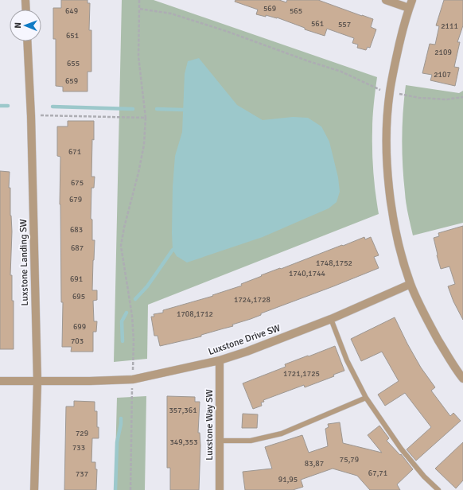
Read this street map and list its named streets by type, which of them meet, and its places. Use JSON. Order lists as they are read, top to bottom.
{
  "streets": {
    "street": ["Luxstone Landing SW", "Luxstone Drive SW", "Luxstone Way SW"]
  },
  "crossings": [
    ["Luxstone Landing SW", "Luxstone Drive SW"],
    ["Luxstone Drive SW", "Luxstone Way SW"]
  ],
  "house_numbers": [
    "569",
    "649",
    "565",
    "561",
    "557",
    "2111",
    "651",
    "2109",
    "655",
    "2107",
    "659",
    "671",
    "675",
    "679",
    "683",
    "687",
    "1748,1752",
    "1740,1744",
    "691",
    "695",
    "1724,1728",
    "1708,1712",
    "699",
    "703",
    "1721,1725",
    "357,361",
    "729",
    "349,353",
    "733",
    "75,79",
    "83,87",
    "67,71",
    "737",
    "91,95"
  ],
  "north": "left"
}
